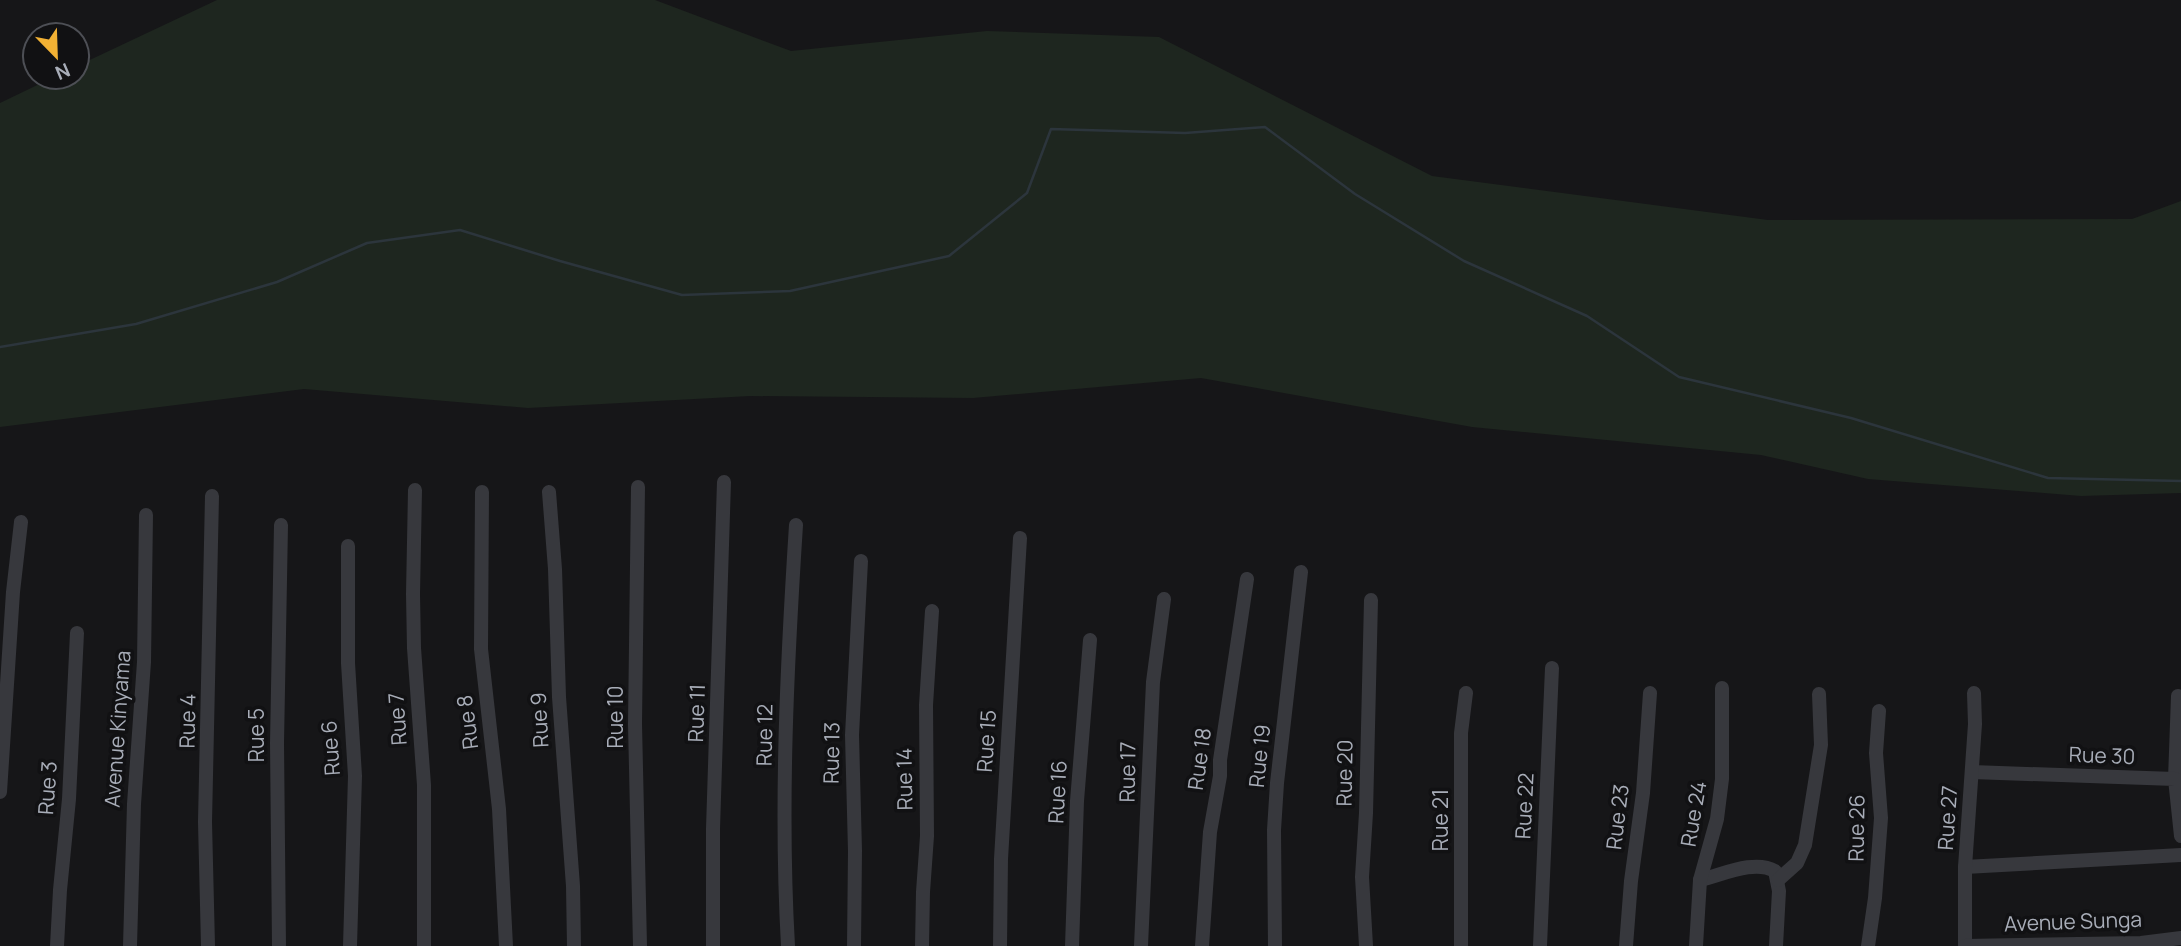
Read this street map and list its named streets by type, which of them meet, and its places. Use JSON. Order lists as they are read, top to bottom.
{
  "streets": {
    "street": [
      "Rue 11",
      "Rue 10",
      "Rue 7",
      "Rue 9",
      "Rue 4",
      "Rue 8",
      "Avenue Kinyama",
      "Rue 5",
      "Rue 12",
      "Rue 15",
      "Rue 6",
      "Rue 13",
      "Rue 19",
      "Rue 30",
      "Rue 18",
      "Rue 17",
      "Rue 20",
      "Rue 14",
      "Rue 3",
      "Rue 16",
      "Rue 22",
      "Rue 24",
      "Rue 23",
      "Rue 27",
      "Rue 21",
      "Rue 26",
      "Avenue Sunga"
    ]
  },
  "crossings": [
    ["Rue 30", "Rue 27"],
    ["Rue 27", "Avenue Sunga"]
  ],
  "north": "bottom right"
}
